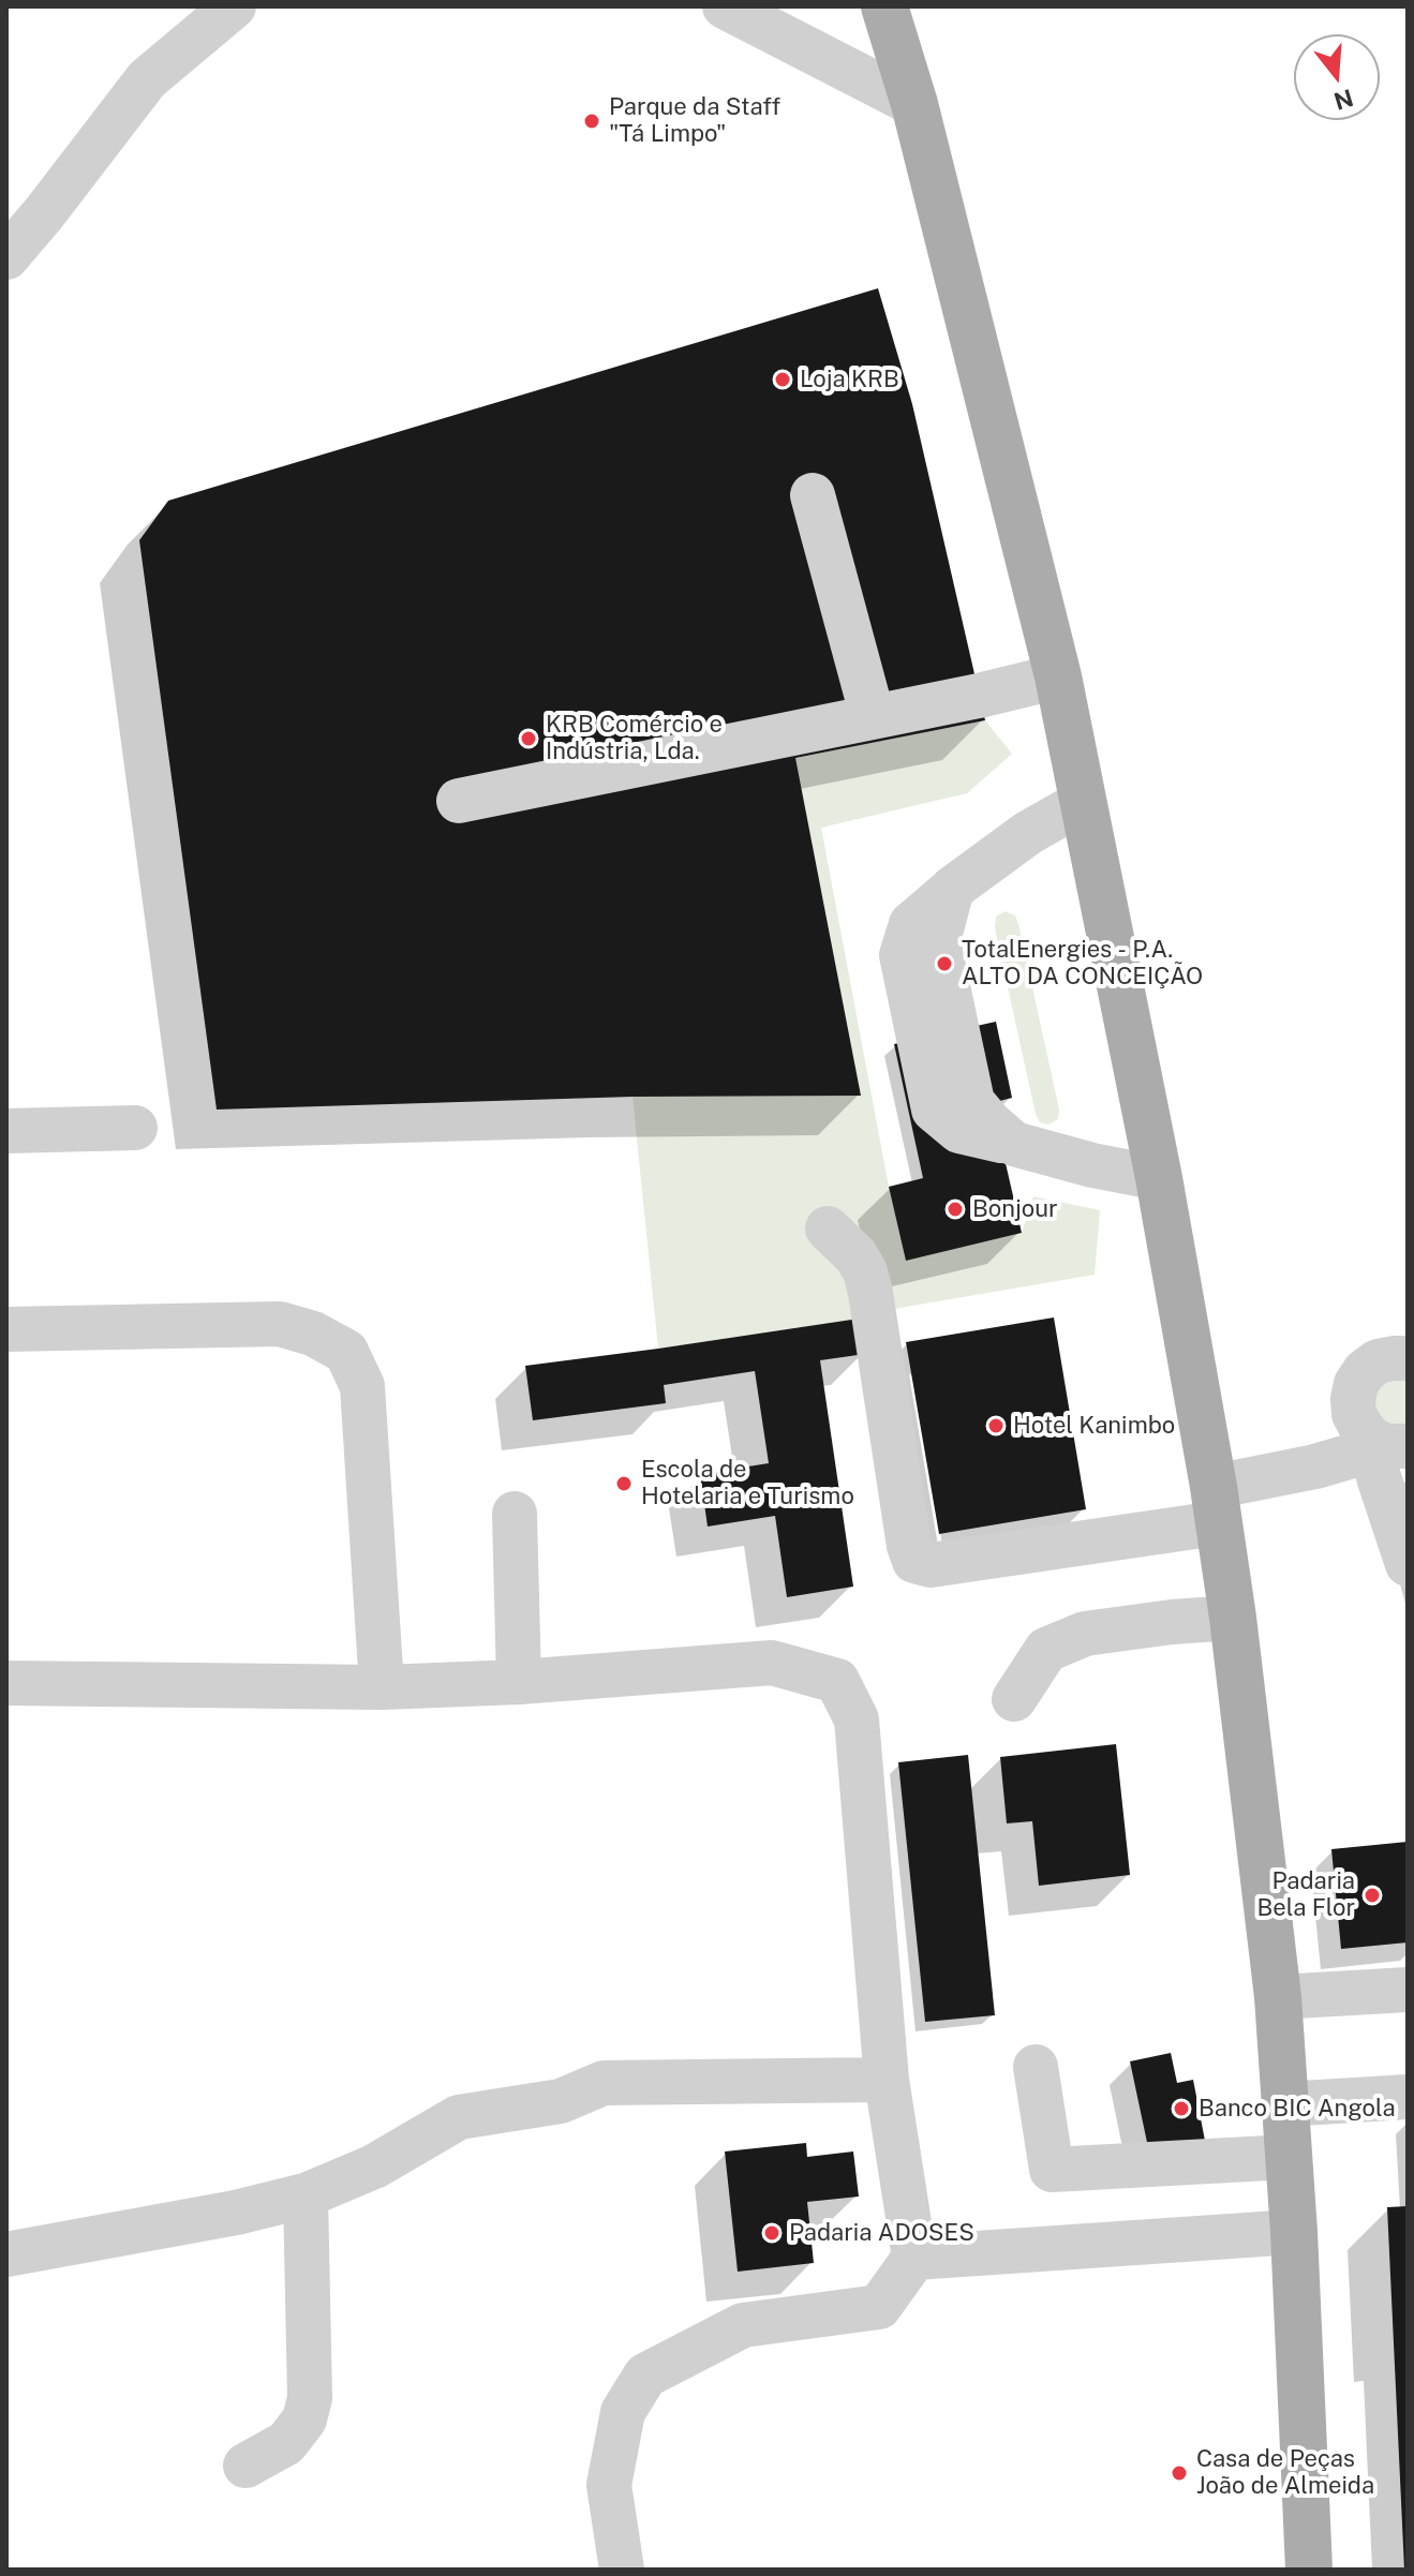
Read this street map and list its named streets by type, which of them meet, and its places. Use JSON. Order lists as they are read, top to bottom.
{
  "places": [
    "Parque da Staff \"Tá Limpo\"",
    "Loja KRB",
    "KRB Comércio e Indústria, Lda.",
    "TotalEnergies - P.A. ALTO DA CONCEIÇÃO",
    "Bonjour",
    "Hotel Kanimbo",
    "Escola de Hotelaria e Turismo",
    "Padaria Bela Flor",
    "Banco BIC Angola",
    "Padaria ADOSES",
    "Casa de Peças João de Almeida"
  ],
  "north": "bottom"
}
